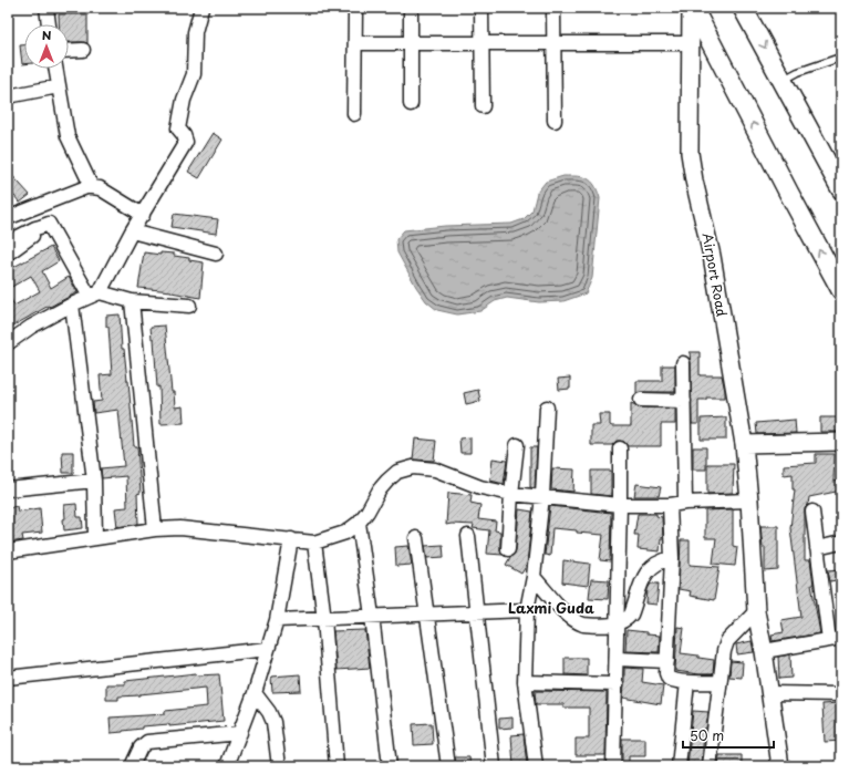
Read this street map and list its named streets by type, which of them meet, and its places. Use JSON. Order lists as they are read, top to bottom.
{
  "streets": {
    "main road": ["Airport Road"]
  },
  "districts": ["Laxmi Guda"],
  "scale_bar": "50 m",
  "north": "top"
}
